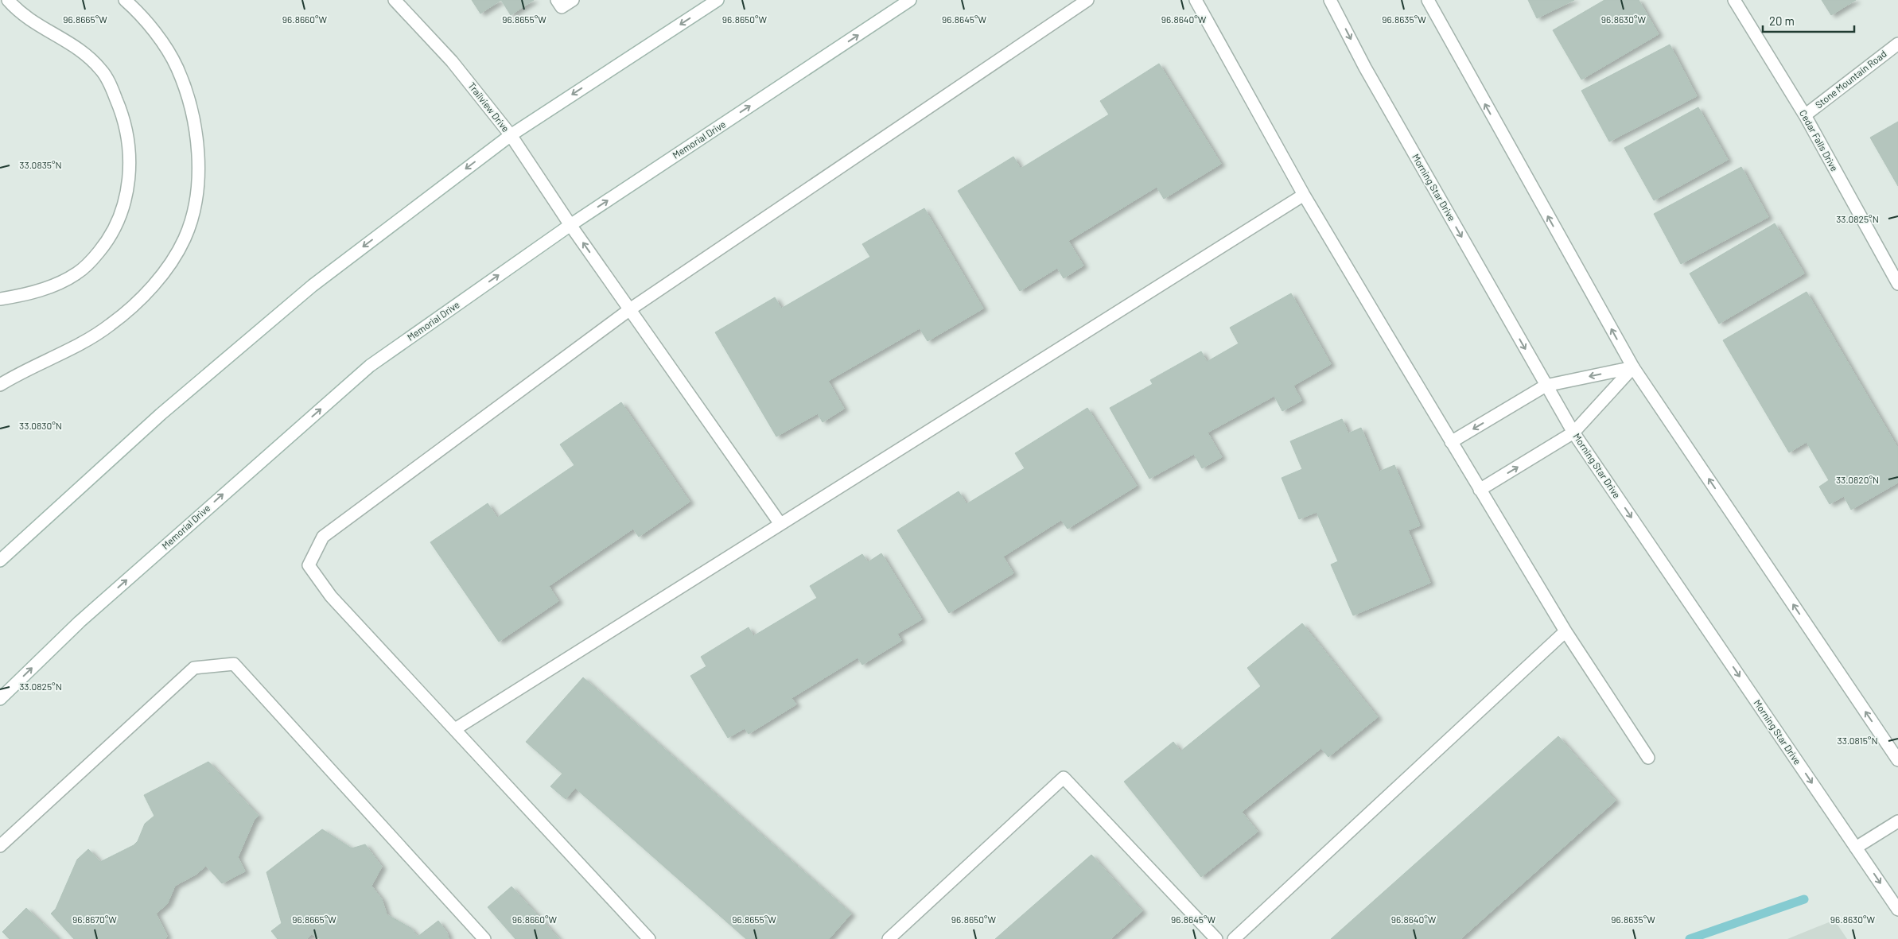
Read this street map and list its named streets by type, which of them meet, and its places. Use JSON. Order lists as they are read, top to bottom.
{
  "streets": {
    "street": [
      "Stone Mountain Road",
      "Trailview Drive",
      "Memorial Drive",
      "Cedar Falls Drive",
      "Morning Star Drive"
    ]
  },
  "crossings": [
    ["Stone Mountain Road", "Cedar Falls Drive"],
    ["Trailview Drive", "Memorial Drive"]
  ],
  "scale_bar": "20 m",
  "coordinates": [
    "96.8660°W",
    "96.8655°W",
    "96.8640°W",
    "96.8635°W",
    "96.8630°W",
    "96.8665°W",
    "96.8650°W",
    "96.8645°W",
    "33.0835°N",
    "33.0825°N",
    "33.0830°N",
    "33.0820°N",
    "33.0815°N",
    "96.8670°W"
  ]
}
